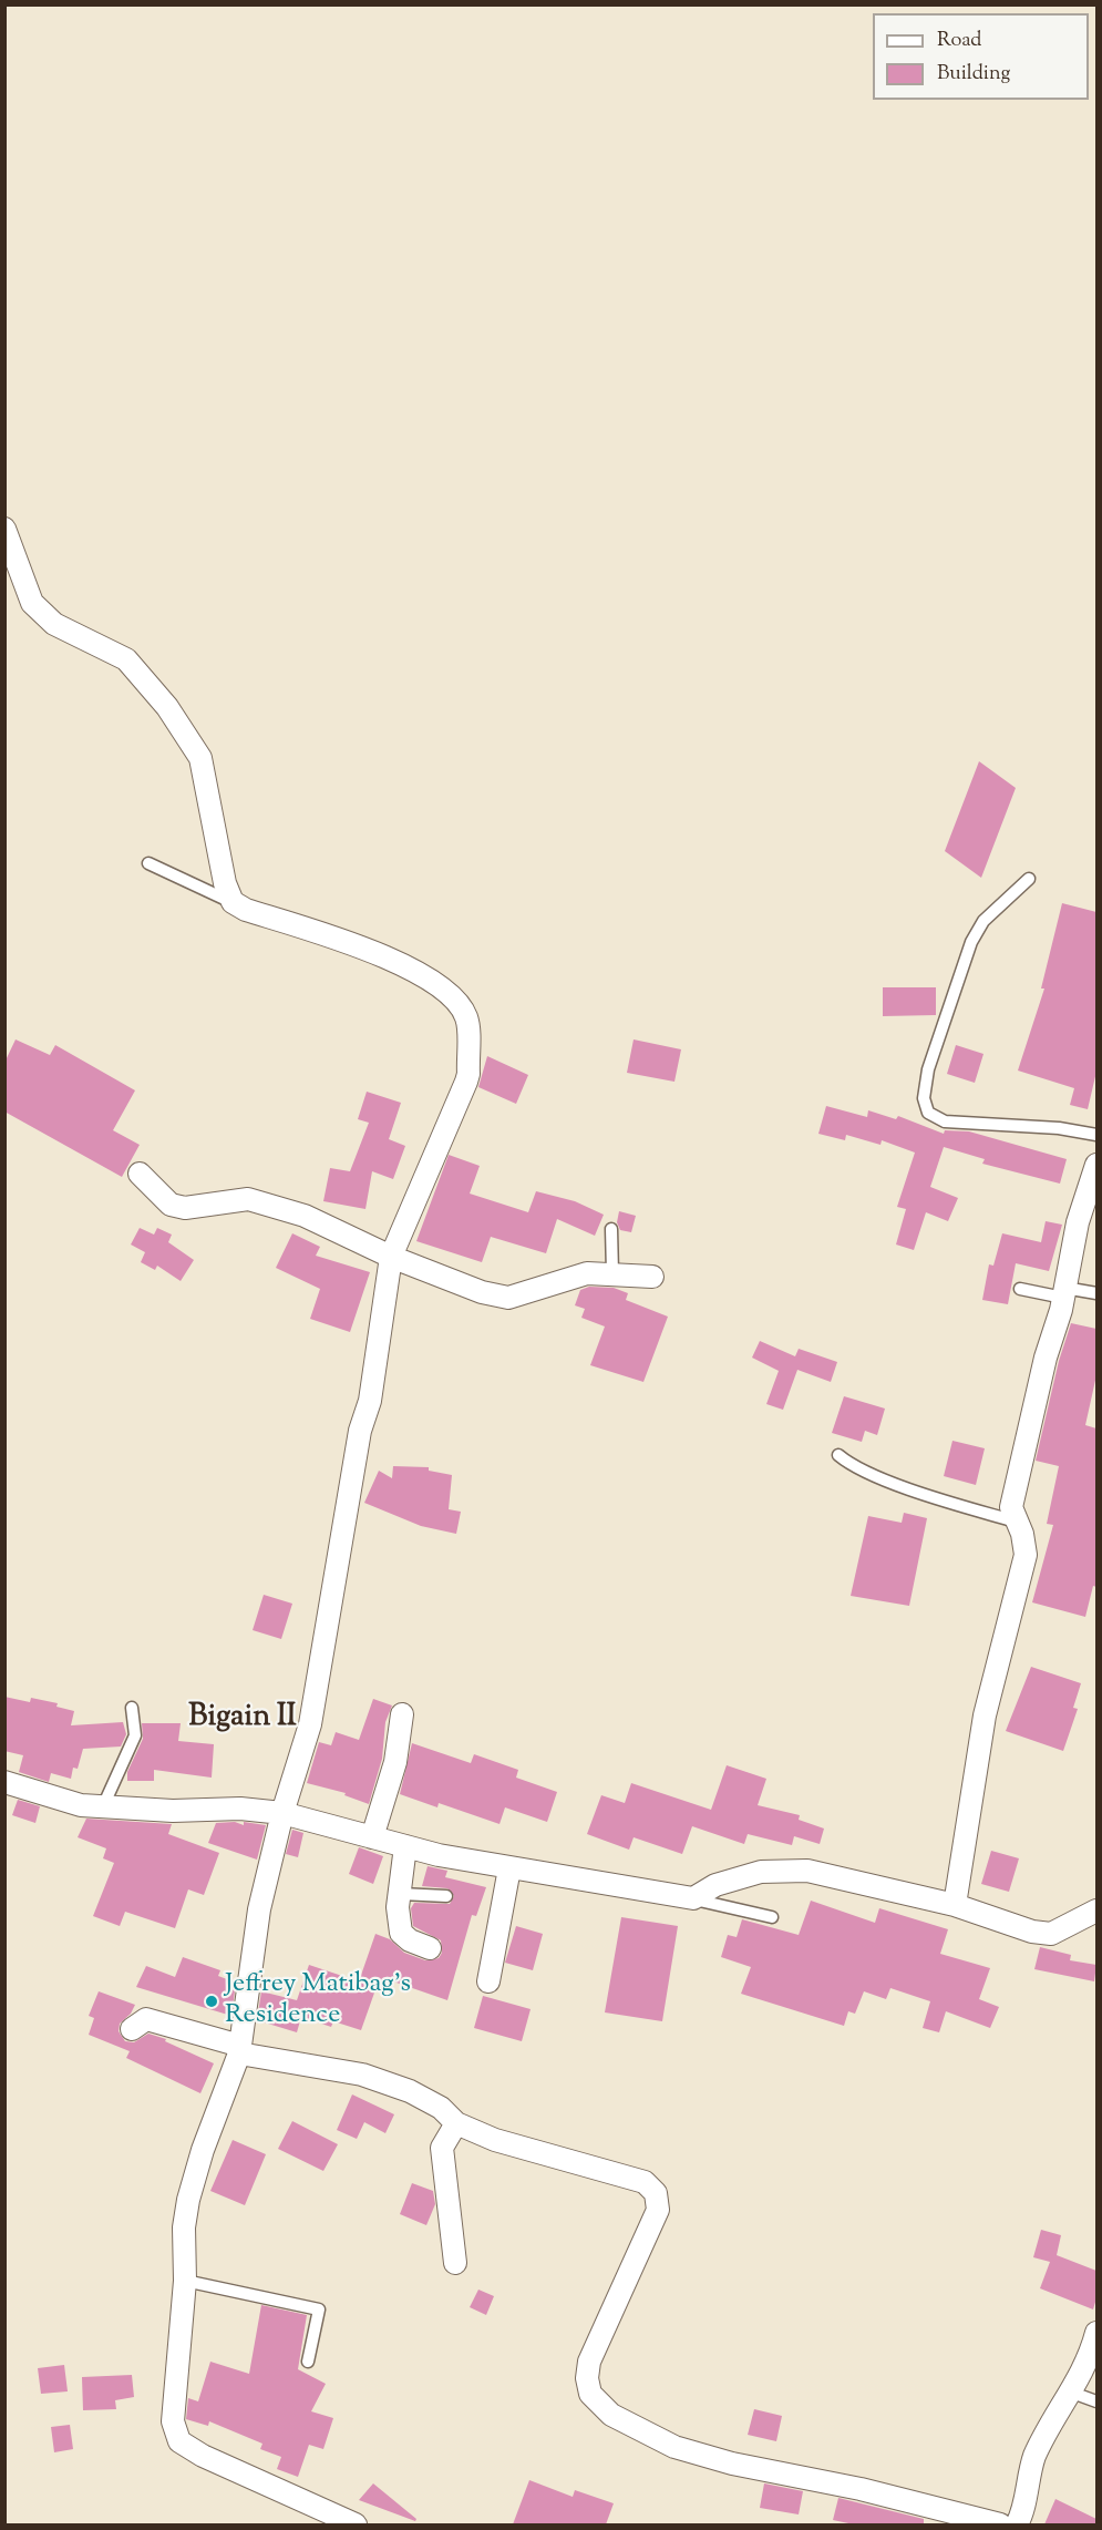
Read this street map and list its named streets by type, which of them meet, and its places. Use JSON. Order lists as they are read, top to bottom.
{
  "districts": ["Bigain II"],
  "places": ["Jeffrey Matibag's Residence"],
  "legend": ["Road", "Building"]
}
